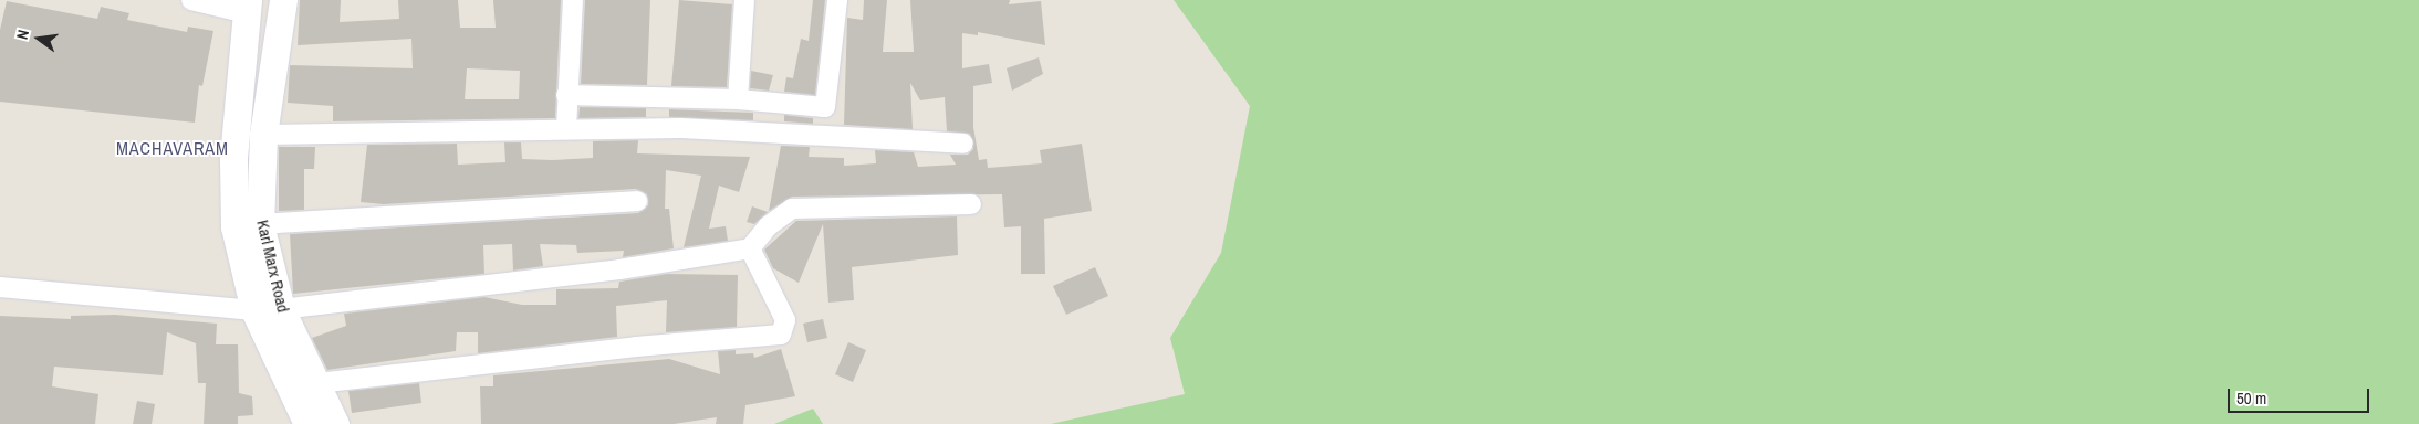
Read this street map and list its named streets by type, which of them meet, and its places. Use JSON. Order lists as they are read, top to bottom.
{
  "streets": {
    "main road": ["Karl Marx Road"]
  },
  "districts": ["MACHAVARAM"],
  "scale_bar": "50 m",
  "north": "left"
}
